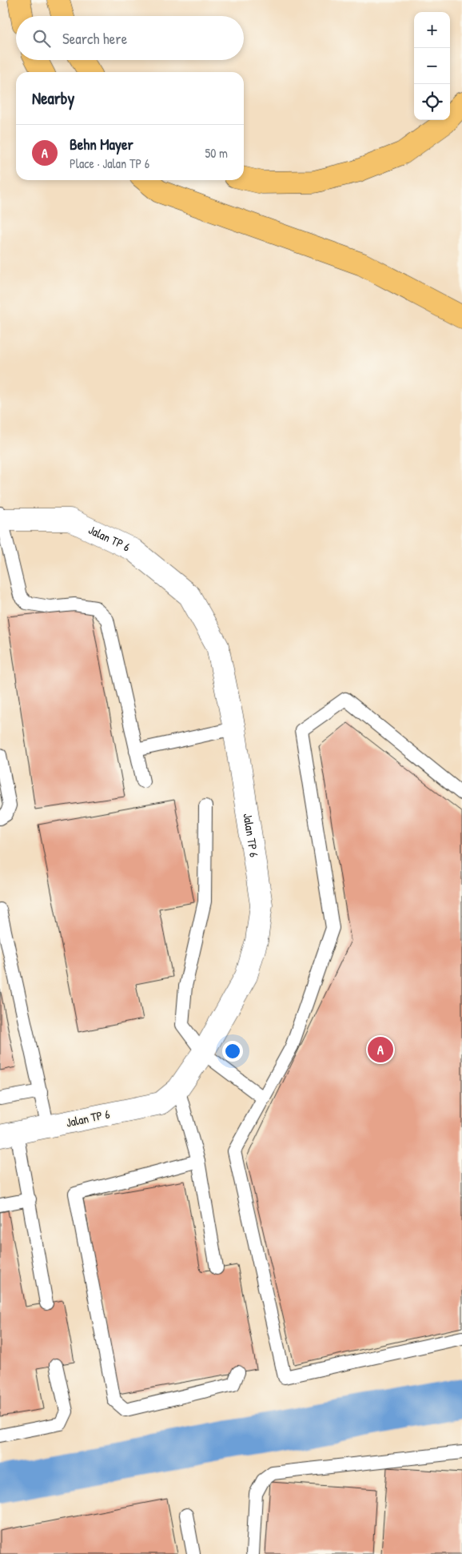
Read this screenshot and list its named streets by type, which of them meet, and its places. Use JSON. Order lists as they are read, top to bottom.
{
  "streets": {
    "street": ["Jalan TP 6"]
  },
  "page": {
    "map_buttons": ["+", "−"],
    "search": "Search here",
    "heading": "Nearby",
    "list": [
      {
        "mark": "A",
        "name": "Behn Mayer",
        "note": "Place · Jalan TP 6",
        "value": "50 m"
      }
    ],
    "pins": "A"
  }
}
